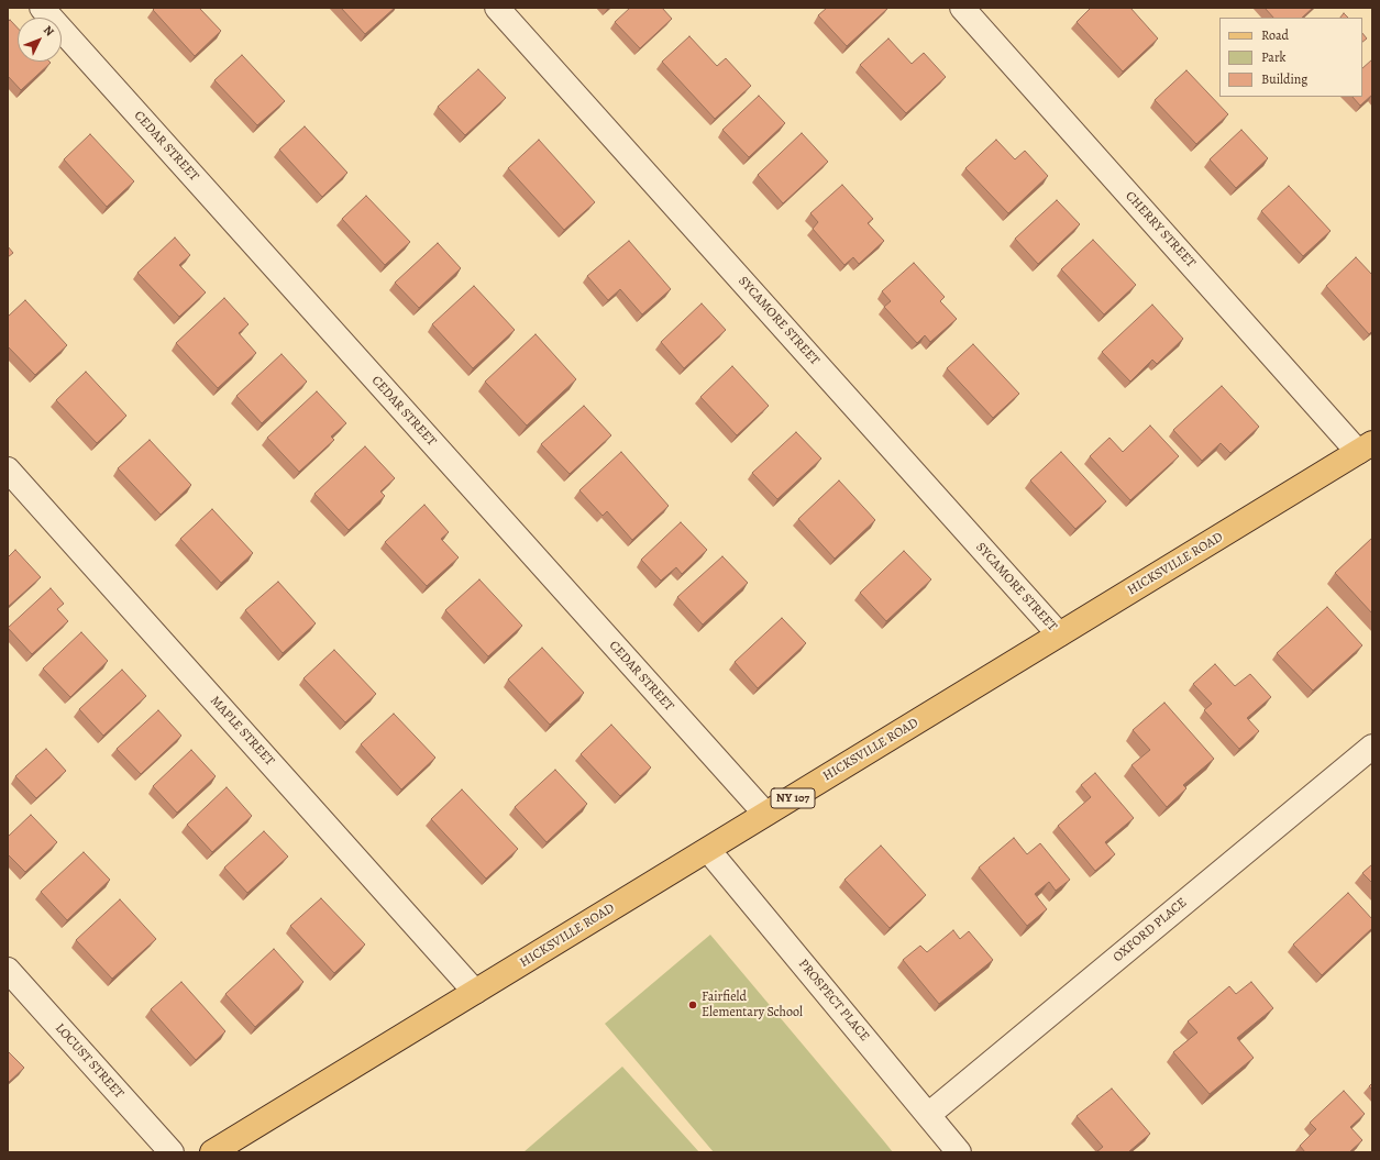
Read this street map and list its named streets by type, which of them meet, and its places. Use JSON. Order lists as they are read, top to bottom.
{
  "streets": {
    "main road": ["HICKSVILLE ROAD", "NY 107"],
    "street": [
      "CEDAR STREET",
      "CHERRY STREET",
      "SYCAMORE STREET",
      "MAPLE STREET",
      "OXFORD PLACE",
      "PROSPECT PLACE",
      "LOCUST STREET"
    ]
  },
  "crossings": [
    ["CEDAR STREET", "HICKSVILLE ROAD"],
    ["CHERRY STREET", "HICKSVILLE ROAD"],
    ["SYCAMORE STREET", "HICKSVILLE ROAD"],
    ["HICKSVILLE ROAD", "MAPLE STREET"],
    ["HICKSVILLE ROAD", "PROSPECT PLACE"],
    ["OXFORD PLACE", "PROSPECT PLACE"]
  ],
  "places": ["Fairfield Elementary School"],
  "legend": ["Road", "Park", "Building"],
  "north": "top right"
}
